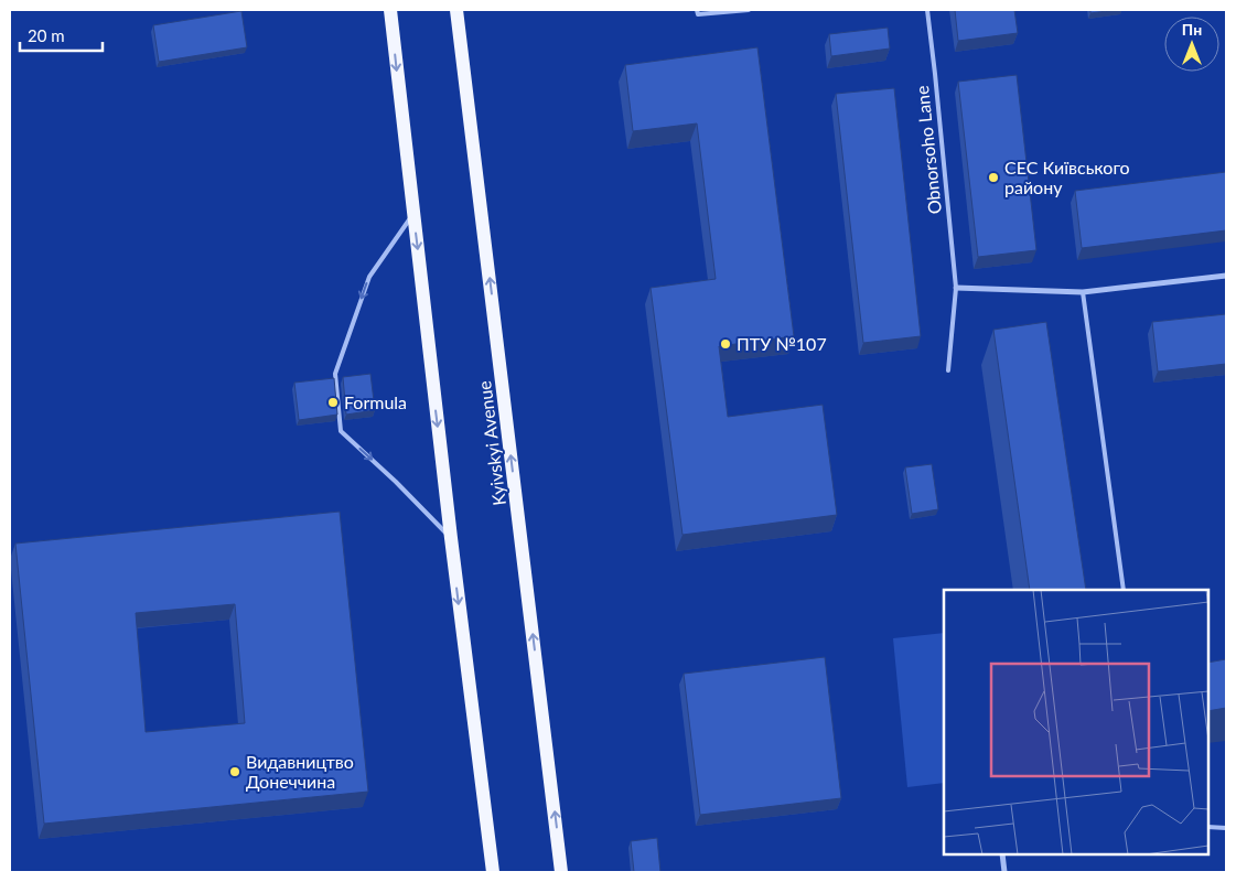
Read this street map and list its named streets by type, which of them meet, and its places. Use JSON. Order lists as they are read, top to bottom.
{
  "streets": {
    "main road": ["Kyivskyi Avenue"],
    "lane": ["Obnorsoho Lane"]
  },
  "places": [
    "СЕС Київського району",
    "ПТУ №107",
    "Formula",
    "Видавництво Донеччина"
  ],
  "scale_bar": "20 m",
  "north": "top"
}
